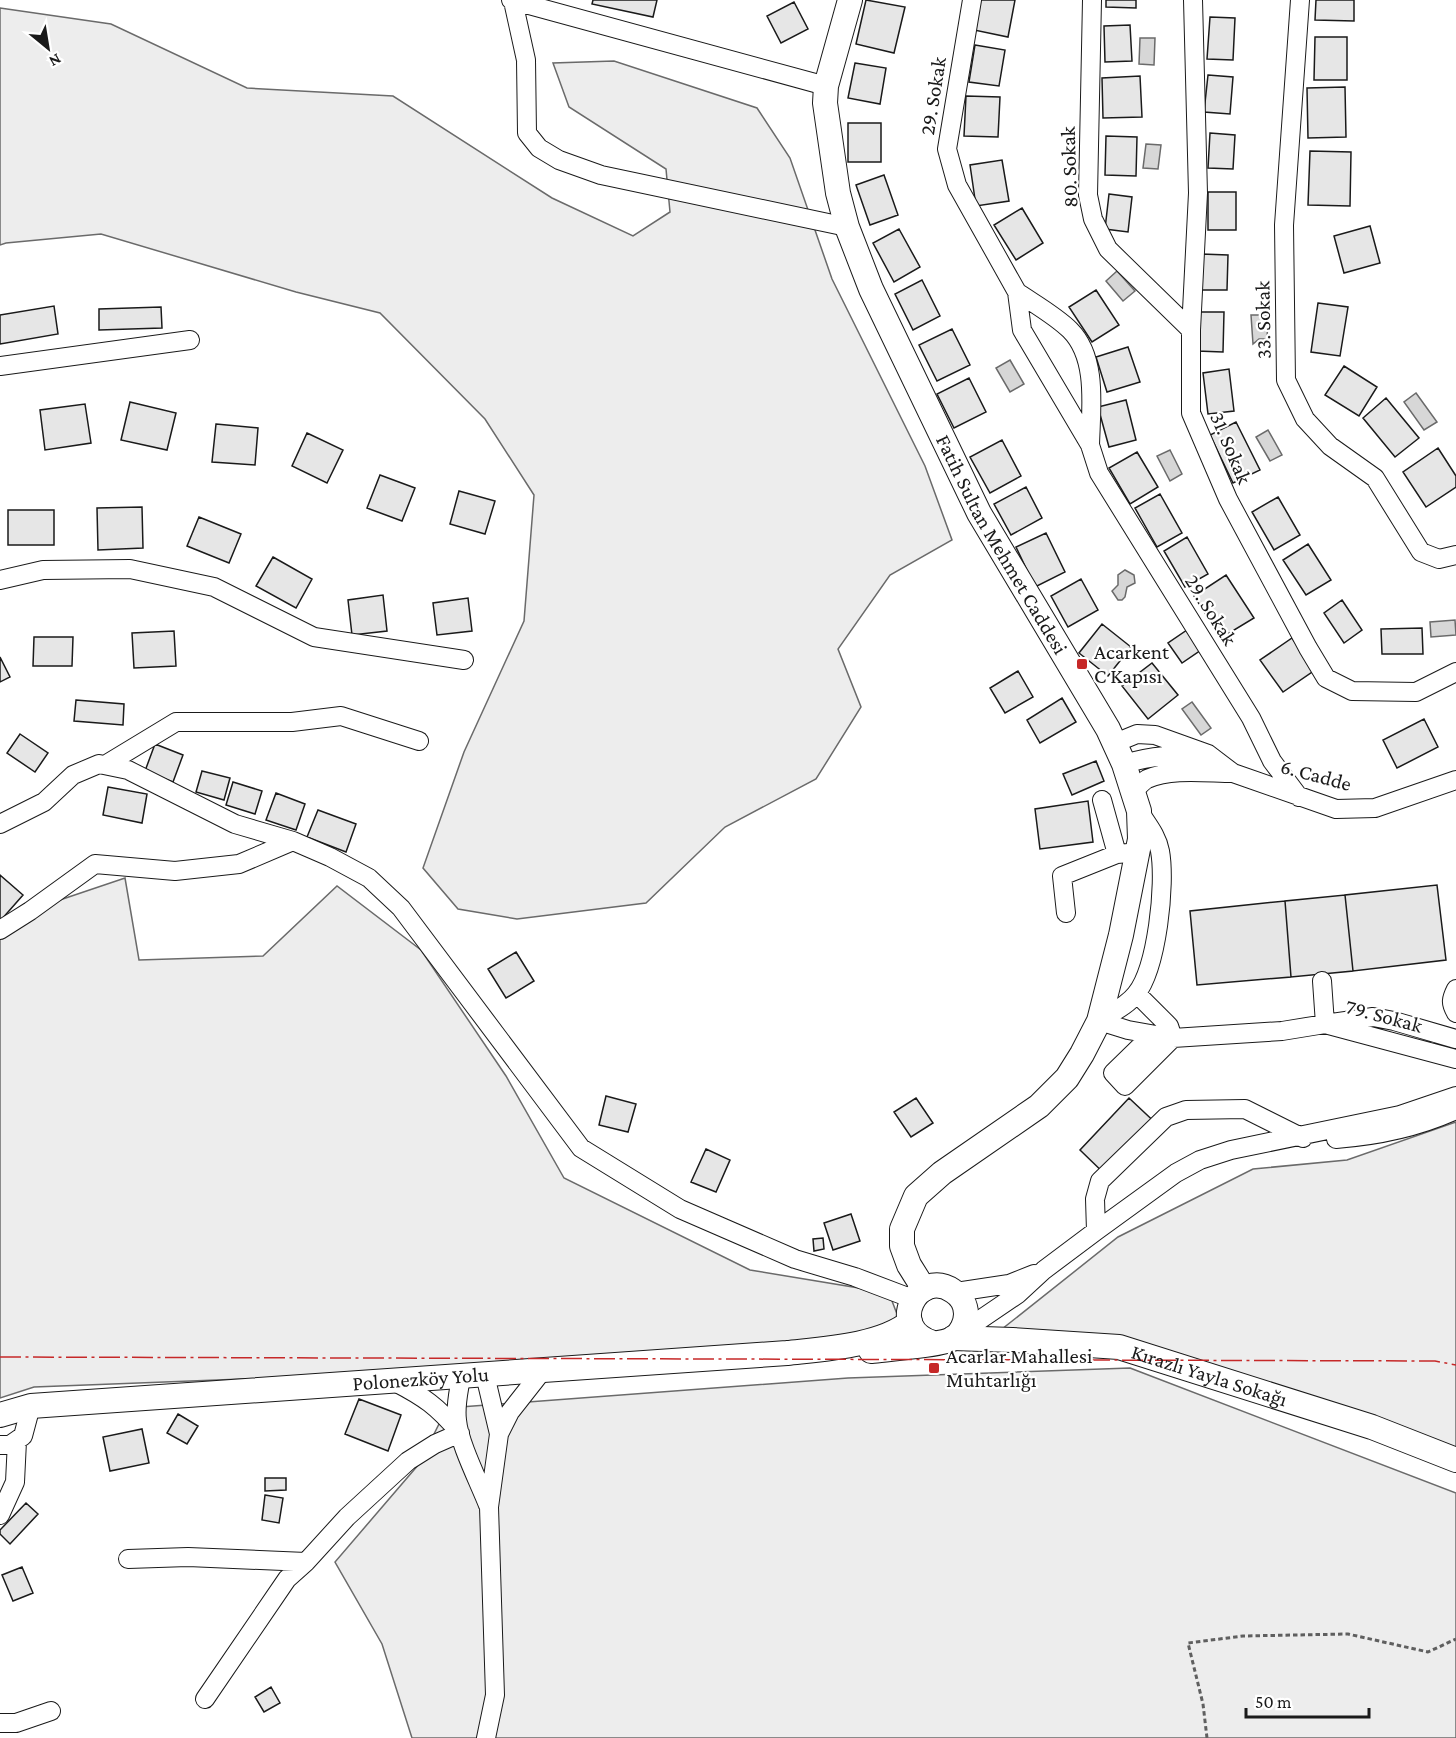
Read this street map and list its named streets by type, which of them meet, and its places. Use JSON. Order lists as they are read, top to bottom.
{
  "streets": {
    "main road": ["Fatih Sultan Mehmet Caddesi", "Kırazlı Yayla Sokağı", "Polonezköy Yolu"],
    "street": [
      "29. Sokak",
      "80. Sokak",
      "33. Sokak",
      "31. Sokak",
      "6. Cadde",
      "79. Sokak"
    ]
  },
  "crossings": [
    ["29. Sokak", "6. Cadde"],
    ["80. Sokak", "31. Sokak"],
    ["Kırazlı Yayla Sokağı", "Polonezköy Yolu"]
  ],
  "places": {
    "transit": ["Acarkent C Kapısı", "Acarlar Mahallesi Muhtarlığı"]
  },
  "scale_bar": "50 m",
  "north": "bottom right"
}
